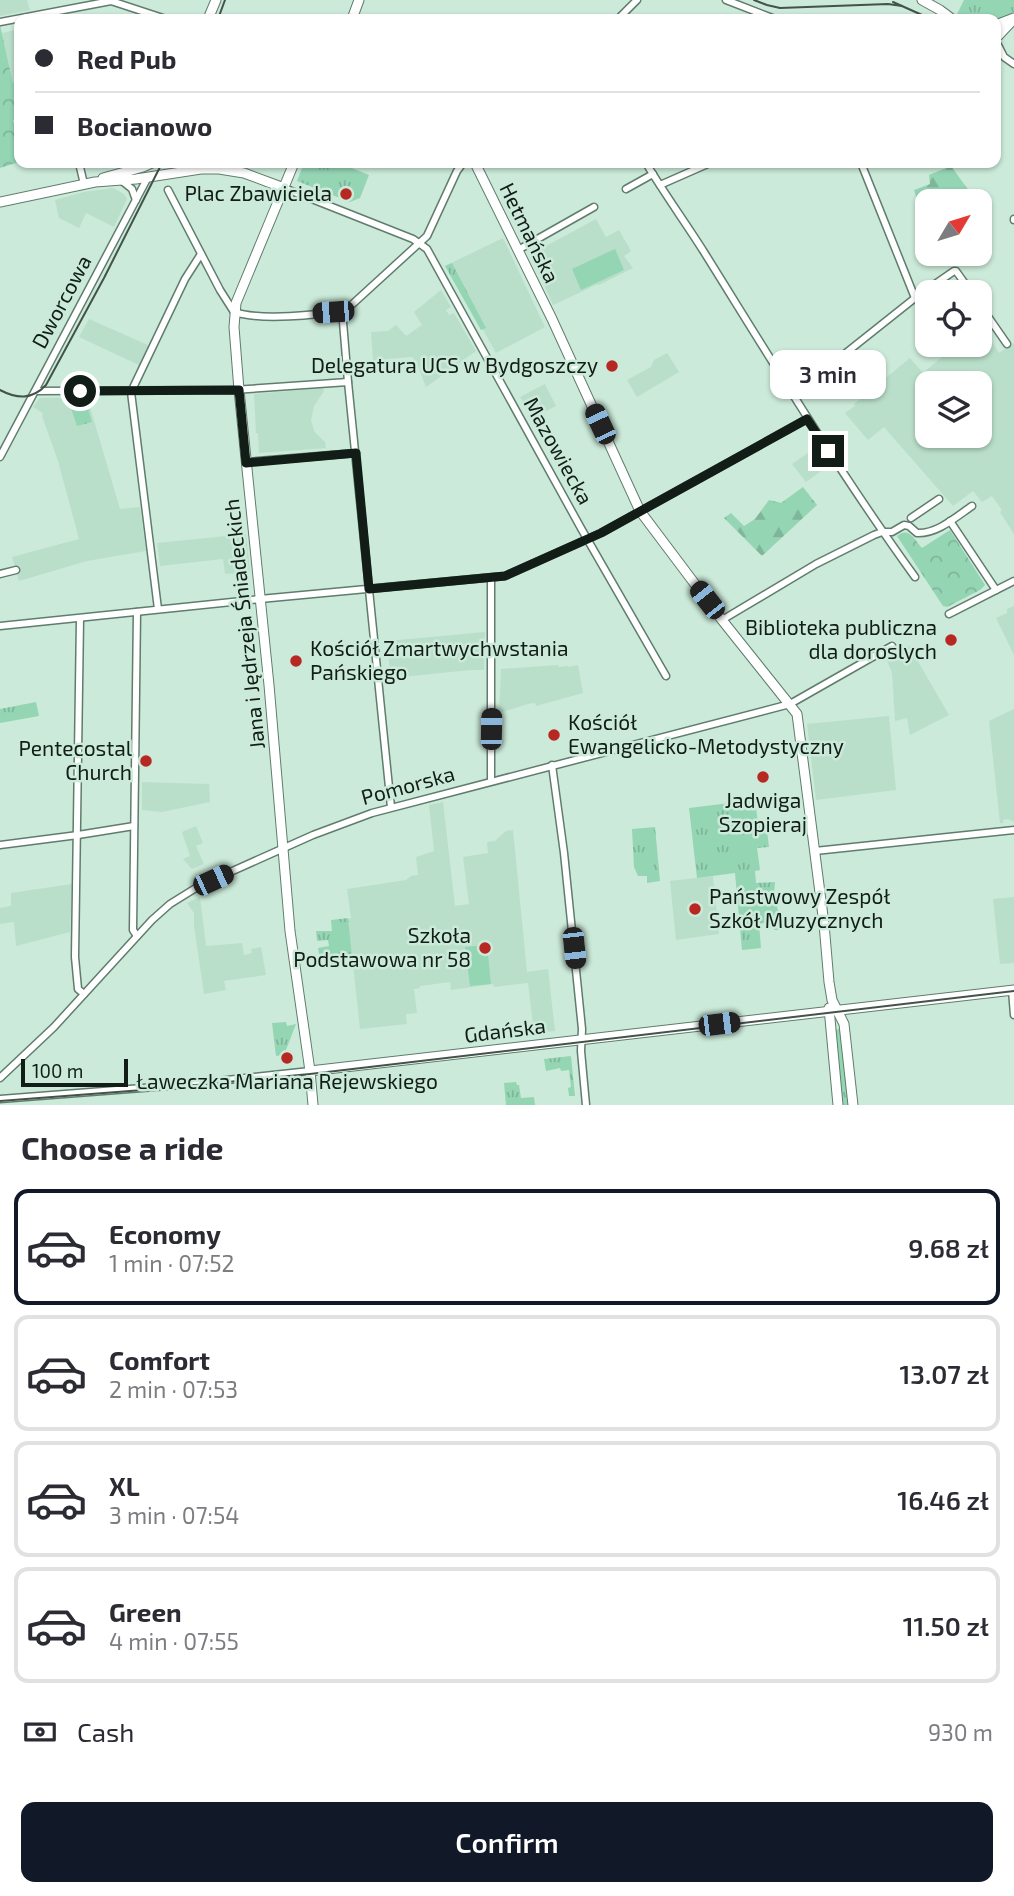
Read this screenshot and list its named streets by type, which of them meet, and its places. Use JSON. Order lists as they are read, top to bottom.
{
  "streets": {
    "street": [
      "Hetmańska",
      "Dworcowa",
      "Mazowiecka",
      "Jana i Jędrzeja Śniadeckich",
      "Pomorska",
      "Gdańska"
    ]
  },
  "crossings": [
    ["Hetmańska", "Pomorska"],
    ["Hetmańska", "Gdańska"],
    ["Jana i Jędrzeja Śniadeckich", "Pomorska"],
    ["Jana i Jędrzeja Śniadeckich", "Gdańska"]
  ],
  "places": [
    "Plac Zbawiciela",
    "Delegatura UCS w Bydgoszczy",
    "Biblioteka publiczna dla doroslych",
    "Kościół Zmartwychwstania Pańskiego",
    "Kościół Ewangelicko-Metodystyczny",
    "Pentecostal Church",
    "Jadwiga Szopieraj",
    "Państwowy Zespół Szkół Muzycznych",
    "Szkoła Podstawowa nr 58",
    "Ławeczka Mariana Rejewskiego"
  ],
  "scale_bar": "100 m",
  "north": "top right",
  "page": {
    "banner": ["Red Pub", "Bocianowo"],
    "bubble": "3 min",
    "scale": "100 m",
    "heading": "Choose a ride",
    "list": [
      {
        "name": "Economy",
        "note": "1 min · 07:52",
        "value": "9.68 zł"
      },
      {
        "name": "Comfort",
        "note": "2 min · 07:53",
        "value": "13.07 zł"
      },
      {
        "name": "XL",
        "note": "3 min · 07:54",
        "value": "16.46 zł"
      },
      {
        "name": "Green",
        "note": "4 min · 07:55",
        "value": "11.50 zł"
      }
    ],
    "pay": ["Cash", "930 m"],
    "buttons": "Confirm"
  }
}
